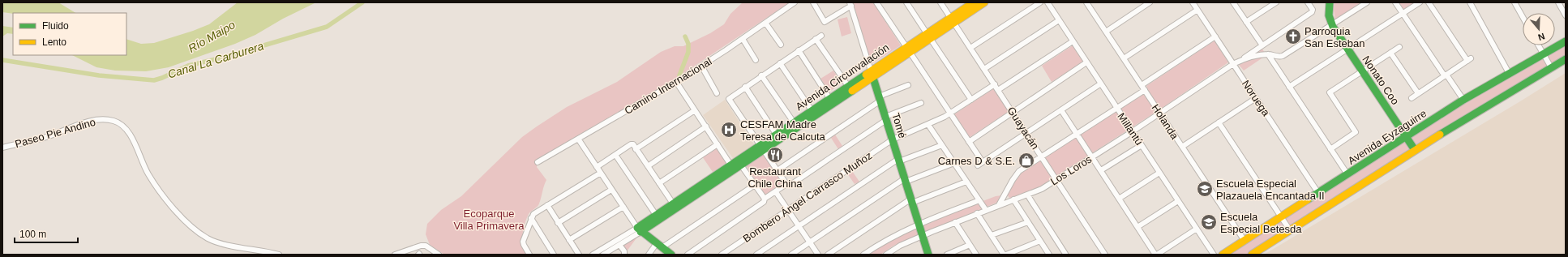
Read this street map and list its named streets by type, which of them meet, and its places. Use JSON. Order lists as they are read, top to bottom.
{
  "streets": {
    "street": [
      "Avenida Circunvalación",
      "Nonato Coo",
      "Camino Internacional",
      "Noruega",
      "Holanda",
      "Tomé",
      "Guayacán",
      "Millantú",
      "Paseo Pie Andino",
      "Avenida Eyzaguirre",
      "Los Loros",
      "Bombero Ángel Carrasco Muñoz"
    ]
  },
  "crossings": [
    ["Avenida Circunvalación", "Tomé"],
    ["Avenida Circunvalación", "Guayacán"],
    ["Nonato Coo", "Avenida Eyzaguirre"],
    ["Nonato Coo", "Los Loros"],
    ["Noruega", "Avenida Eyzaguirre"],
    ["Noruega", "Los Loros"],
    ["Holanda", "Avenida Eyzaguirre"],
    ["Holanda", "Los Loros"],
    ["Tomé", "Los Loros"],
    ["Tomé", "Bombero Ángel Carrasco Muñoz"],
    ["Guayacán", "Los Loros"],
    ["Guayacán", "Bombero Ángel Carrasco Muñoz"],
    ["Millantú", "Los Loros"]
  ],
  "water": ["Río Maipo", "Canal La Carburera"],
  "parks": ["Ecoparque Villa Primavera"],
  "places": {
    "church": ["Parroquia San Esteban"],
    "hospital": ["CESFAM Madre Teresa de Calcuta"],
    "restaurant": ["Restaurant Chile China"],
    "shop": ["Carnes D & S.E."],
    "school or university": ["Escuela Especial Plazauela Encantada II", "Escuela Especial Betesda"]
  },
  "legend": ["Fluido", "Lento"],
  "scale_bar": "100 m",
  "north": "bottom"
}
